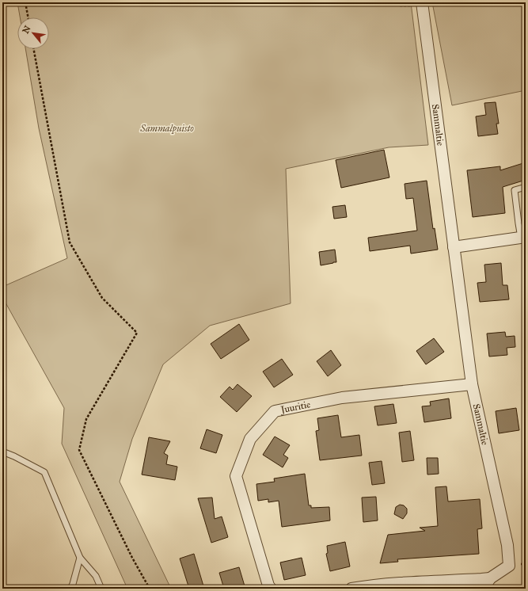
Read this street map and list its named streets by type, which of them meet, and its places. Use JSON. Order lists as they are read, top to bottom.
{
  "streets": {
    "street": ["Sammaltie", "Juuritie"]
  },
  "crossings": [
    ["Sammaltie", "Juuritie"]
  ],
  "parks": ["Sammalpuisto"],
  "north": "top left"
}
